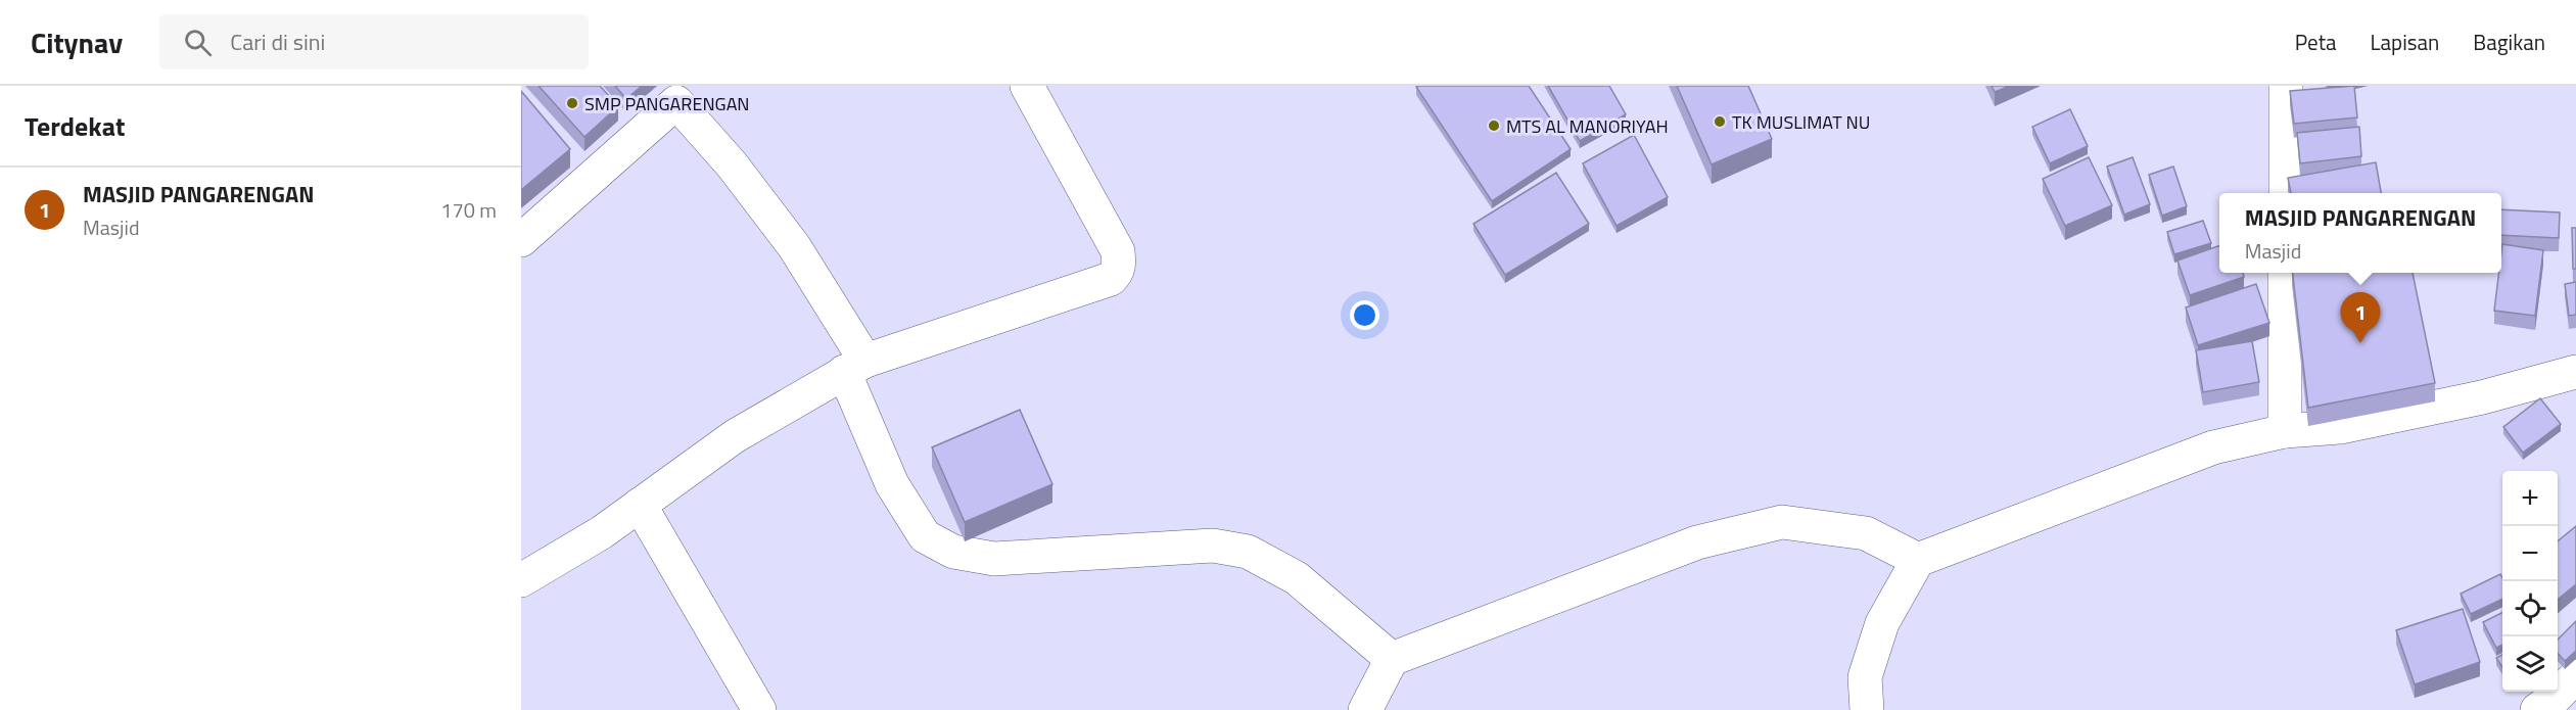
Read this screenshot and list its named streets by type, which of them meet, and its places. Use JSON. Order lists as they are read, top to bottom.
{
  "places": ["SMP PANGARENGAN", "TK MUSLIMAT NU", "MTS AL MANORIYAH"],
  "page": {
    "header": "Citynav",
    "search": "Cari di sini",
    "nav": ["Peta", "Lapisan", "Bagikan"],
    "heading": "Terdekat",
    "list": [
      {
        "mark": "1",
        "name": "MASJID PANGARENGAN",
        "note": "Masjid",
        "value": "170 m"
      }
    ],
    "popup": ["MASJID PANGARENGAN", "Masjid"],
    "pins": "1",
    "map_buttons": ["+", "−"]
  }
}
